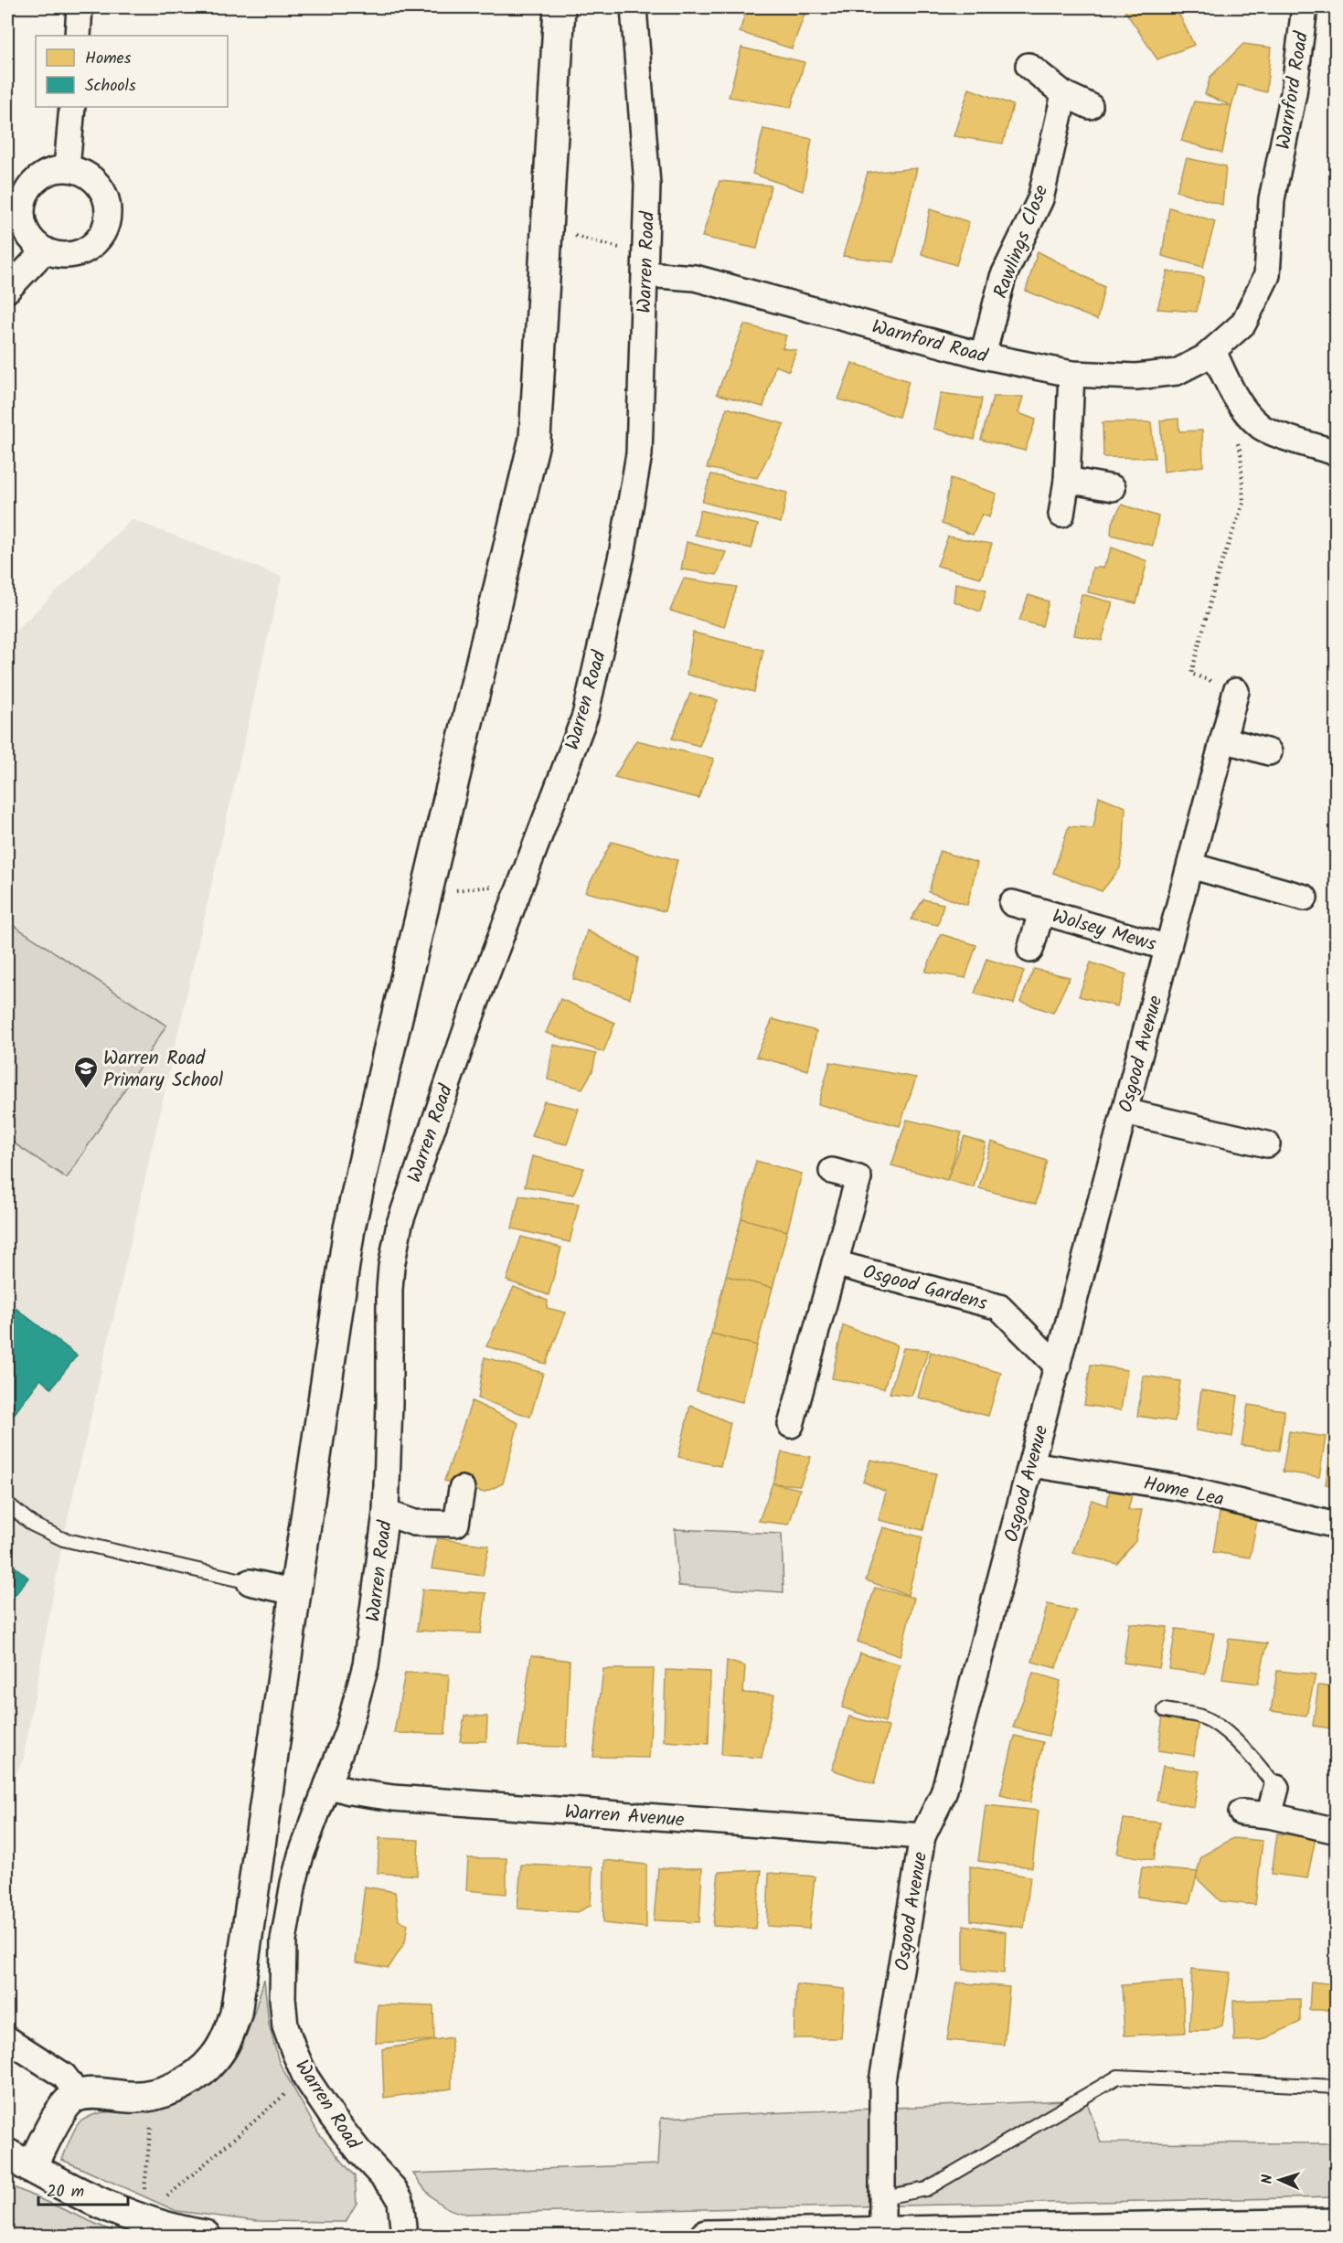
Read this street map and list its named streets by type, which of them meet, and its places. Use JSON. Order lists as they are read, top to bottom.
{
  "streets": {
    "street": [
      "Warnford Road",
      "Rawlings Close",
      "Warren Road",
      "Wolsey Mews",
      "Osgood Avenue",
      "Osgood Gardens",
      "Home Lea",
      "Warren Avenue"
    ]
  },
  "crossings": [
    ["Warnford Road", "Rawlings Close"],
    ["Warnford Road", "Warren Road"],
    ["Warren Road", "Warren Avenue"],
    ["Wolsey Mews", "Osgood Avenue"],
    ["Osgood Avenue", "Osgood Gardens"],
    ["Osgood Avenue", "Home Lea"],
    ["Osgood Avenue", "Warren Avenue"]
  ],
  "places": {
    "school or university": ["Warren Road Primary School"]
  },
  "legend": ["Homes", "Schools"],
  "scale_bar": "20 m",
  "north": "left"
}
